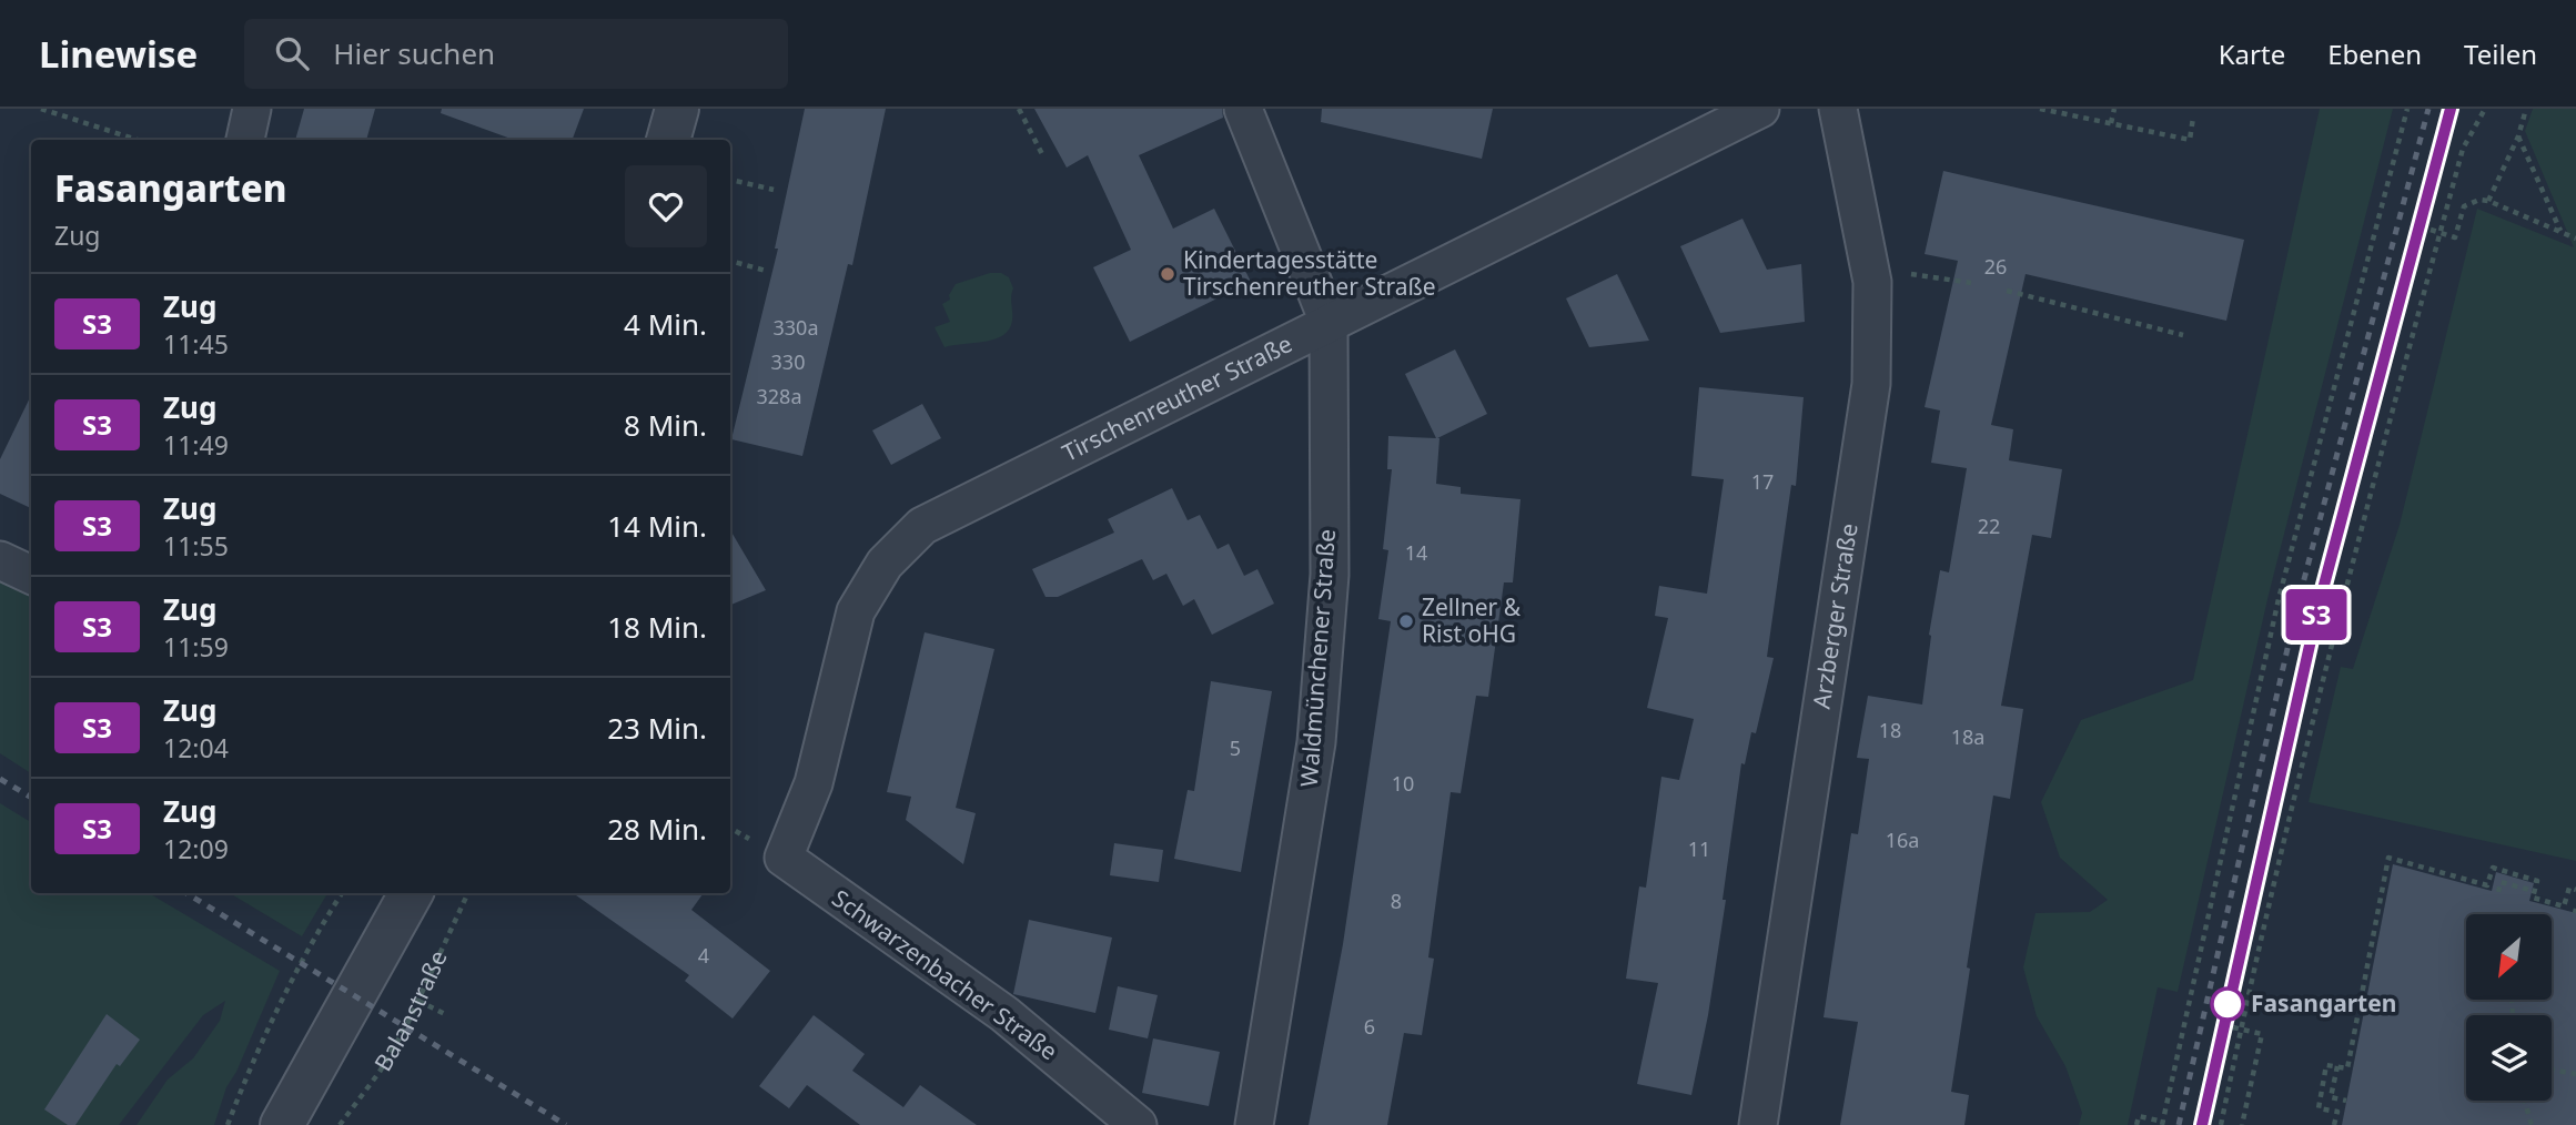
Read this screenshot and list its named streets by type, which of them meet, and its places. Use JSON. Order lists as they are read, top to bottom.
{
  "streets": {
    "street": [
      "Tirschenreuther Straße",
      "Arzberger Straße",
      "Waldmünchener Straße",
      "Schwarzenbacher Straße"
    ],
    "path": ["Balanstraße"]
  },
  "crossings": [
    ["Tirschenreuther Straße", "Waldmünchener Straße"],
    ["Tirschenreuther Straße", "Schwarzenbacher Straße"]
  ],
  "places": ["Kindertagesstätte Tirschenreuther Straße", "Zellner & Rist oHG", "Fasangarten"],
  "house_numbers": [
    "26",
    "330a",
    "330",
    "328a",
    "17",
    "22",
    "14",
    "18",
    "18a",
    "5",
    "10",
    "16a",
    "11",
    "8",
    "4",
    "6"
  ],
  "north": "bottom left",
  "page": {
    "header": "Linewise",
    "search": "Hier suchen",
    "nav": ["Karte", "Ebenen", "Teilen"],
    "on_map": "S3",
    "heading": ["Fasangarten", "Zug"],
    "list": [
      {
        "mark": "S3",
        "name": "Zug",
        "note": "11:45",
        "value": "4 Min."
      },
      {
        "mark": "S3",
        "name": "Zug",
        "note": "11:49",
        "value": "8 Min."
      },
      {
        "mark": "S3",
        "name": "Zug",
        "note": "11:55",
        "value": "14 Min."
      },
      {
        "mark": "S3",
        "name": "Zug",
        "note": "11:59",
        "value": "18 Min."
      },
      {
        "mark": "S3",
        "name": "Zug",
        "note": "12:04",
        "value": "23 Min."
      },
      {
        "mark": "S3",
        "name": "Zug",
        "note": "12:09",
        "value": "28 Min."
      }
    ]
  }
}
